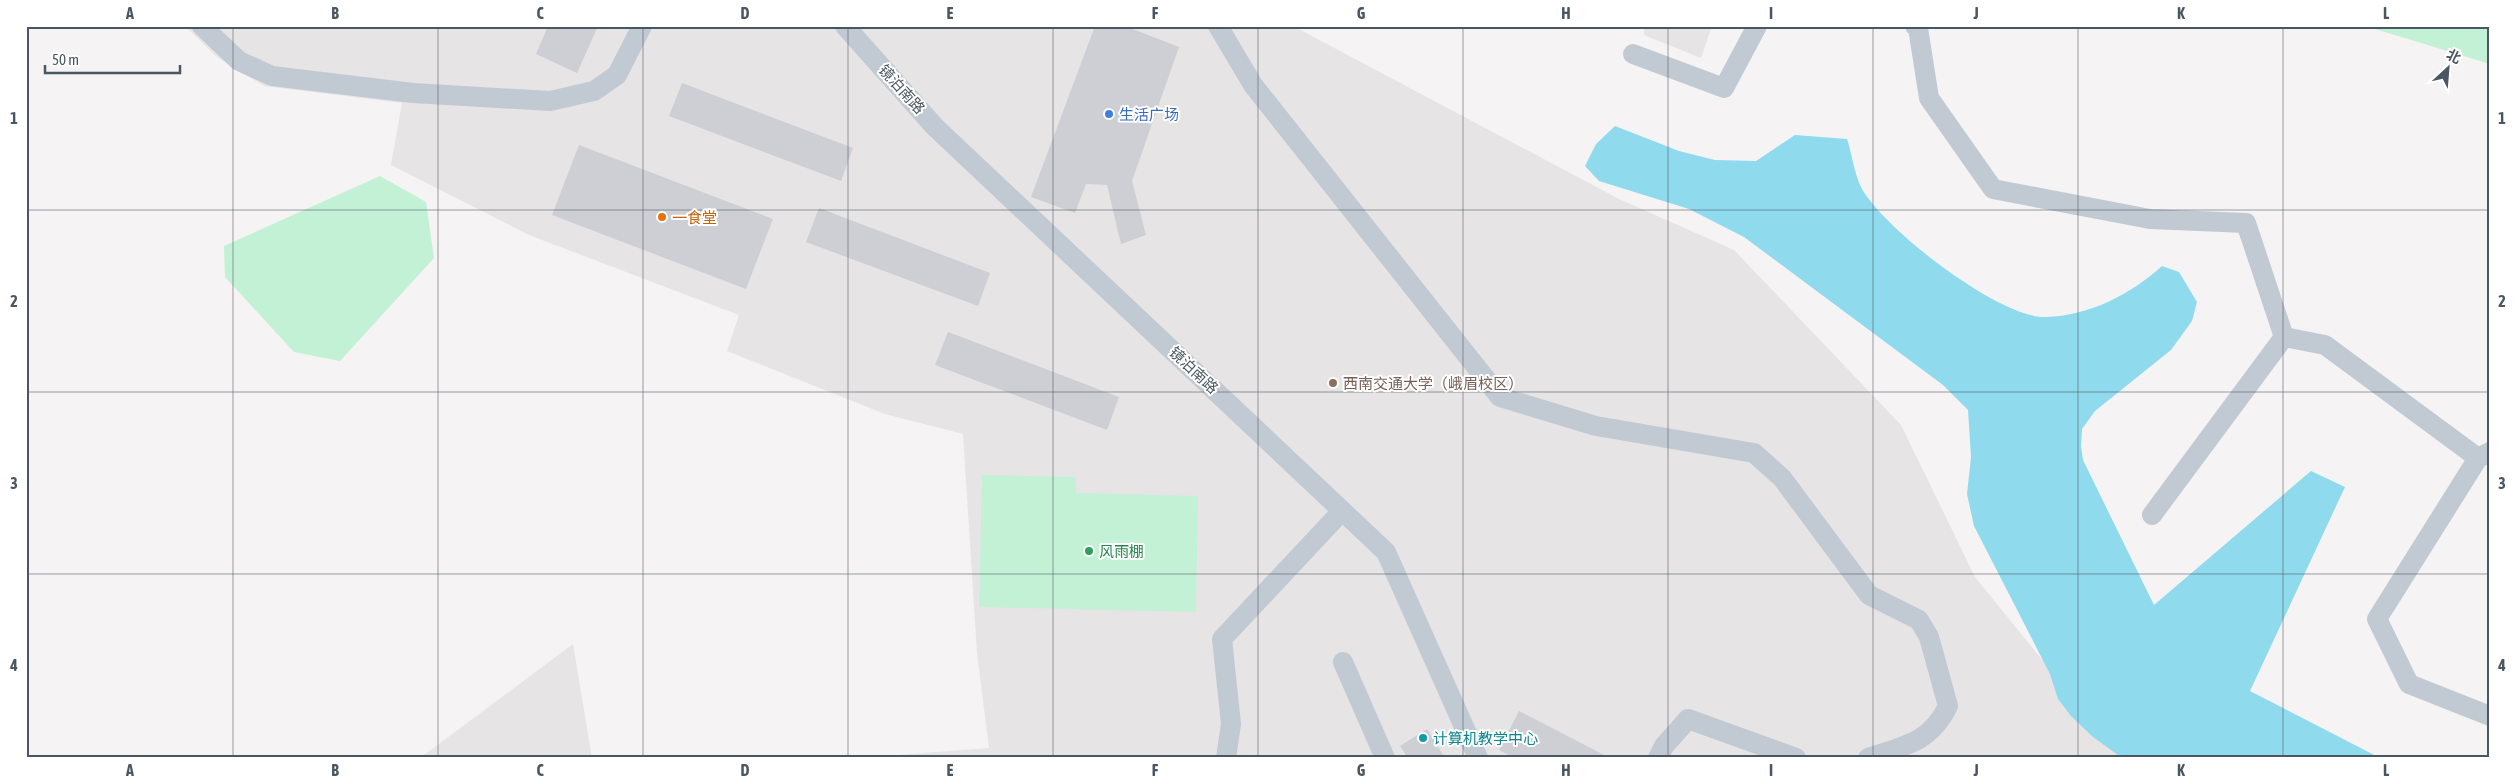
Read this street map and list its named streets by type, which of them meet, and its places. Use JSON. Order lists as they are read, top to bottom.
{
  "streets": {
    "street": ["镜泊南路"]
  },
  "places": [
    "生活广场",
    "一食堂",
    "西南交通大学（峨眉校区）",
    "风雨棚",
    "计算机教学中心"
  ],
  "scale_bar": "50 m",
  "north": "top right",
  "grid": {
    "columns": [
      "A",
      "B",
      "C",
      "D",
      "E",
      "F",
      "G",
      "H",
      "I",
      "J",
      "K",
      "L"
    ],
    "rows": [
      "1",
      "2",
      "3",
      "4"
    ]
  }
}
